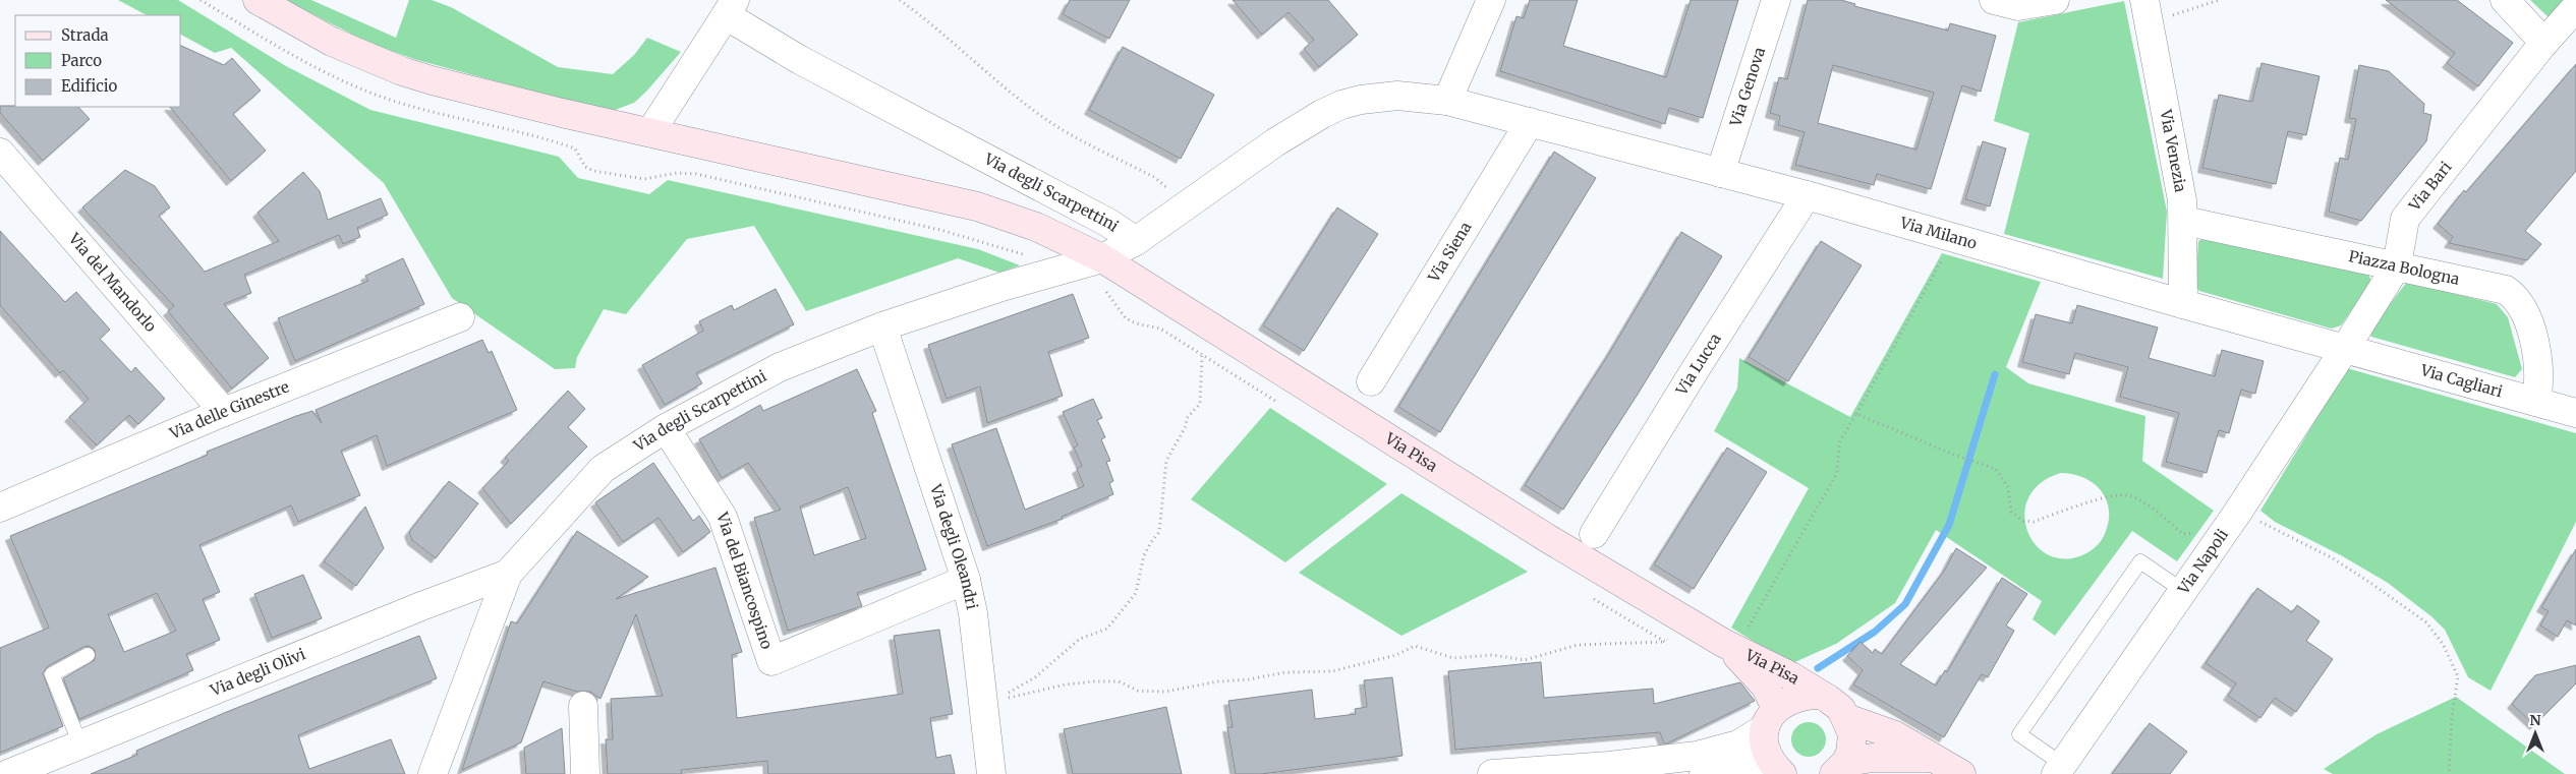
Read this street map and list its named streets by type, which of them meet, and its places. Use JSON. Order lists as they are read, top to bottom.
{
  "streets": {
    "main road": ["Via Pisa"],
    "street": [
      "Via Genova",
      "Via Venezia",
      "Via Bari",
      "Via degli Scarpettini",
      "Via Milano",
      "Via Siena",
      "Piazza Bologna",
      "Via del Mandorlo",
      "Via Lucca",
      "Via Cagliari",
      "Via delle Ginestre",
      "Via degli Oleandri",
      "Via Napoli",
      "Via del Biancospino",
      "Via degli Olivi"
    ]
  },
  "crossings": [
    ["Via Genova", "Via Milano"],
    ["Via Venezia", "Via Milano"],
    ["Via Venezia", "Piazza Bologna"],
    ["Via Bari", "Via Milano"],
    ["Via Bari", "Piazza Bologna"],
    ["Via Bari", "Via Cagliari"],
    ["Via Bari", "Via Napoli"],
    ["Via degli Scarpettini", "Via Milano"],
    ["Via degli Scarpettini", "Via Siena"],
    ["Via degli Scarpettini", "Via Pisa"],
    ["Via degli Scarpettini", "Via degli Oleandri"],
    ["Via degli Scarpettini", "Via del Biancospino"],
    ["Via degli Scarpettini", "Via degli Olivi"],
    ["Via Milano", "Via Siena"],
    ["Via Milano", "Via Lucca"],
    ["Via Milano", "Via Cagliari"],
    ["Via Milano", "Via Napoli"],
    ["Piazza Bologna", "Via Cagliari"],
    ["Via del Mandorlo", "Via delle Ginestre"],
    ["Via Cagliari", "Via Napoli"],
    ["Via degli Oleandri", "Via del Biancospino"]
  ],
  "legend": ["Strada", "Parco", "Edificio"],
  "north": "top"
}
